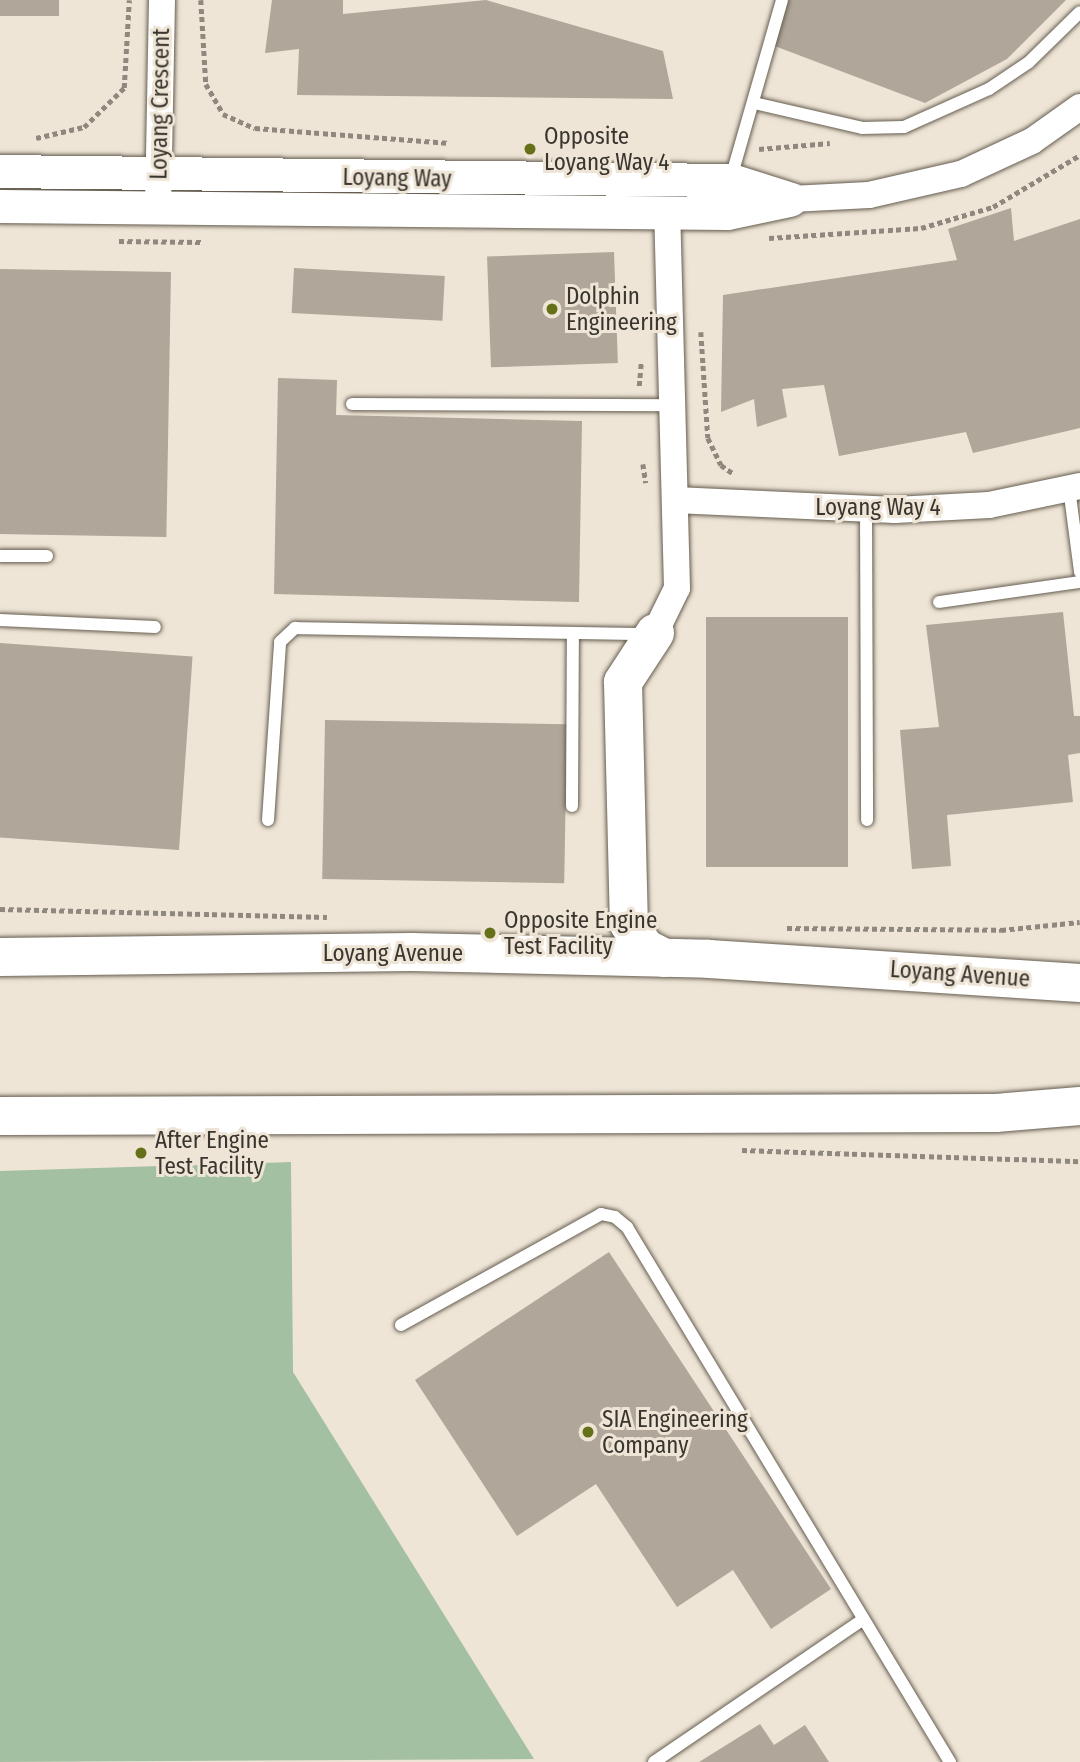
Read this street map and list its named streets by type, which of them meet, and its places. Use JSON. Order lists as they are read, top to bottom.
{
  "streets": {
    "main road": ["Loyang Avenue"],
    "street": ["Loyang Crescent", "Loyang Way", "Loyang Way 4"]
  },
  "crossings": [
    ["Loyang Crescent", "Loyang Way"]
  ],
  "places": [
    "Opposite Loyang Way 4",
    "Dolphin Engineering",
    "Opposite Engine Test Facility",
    "After Engine Test Facility",
    "SIA Engineering Company"
  ]
}
